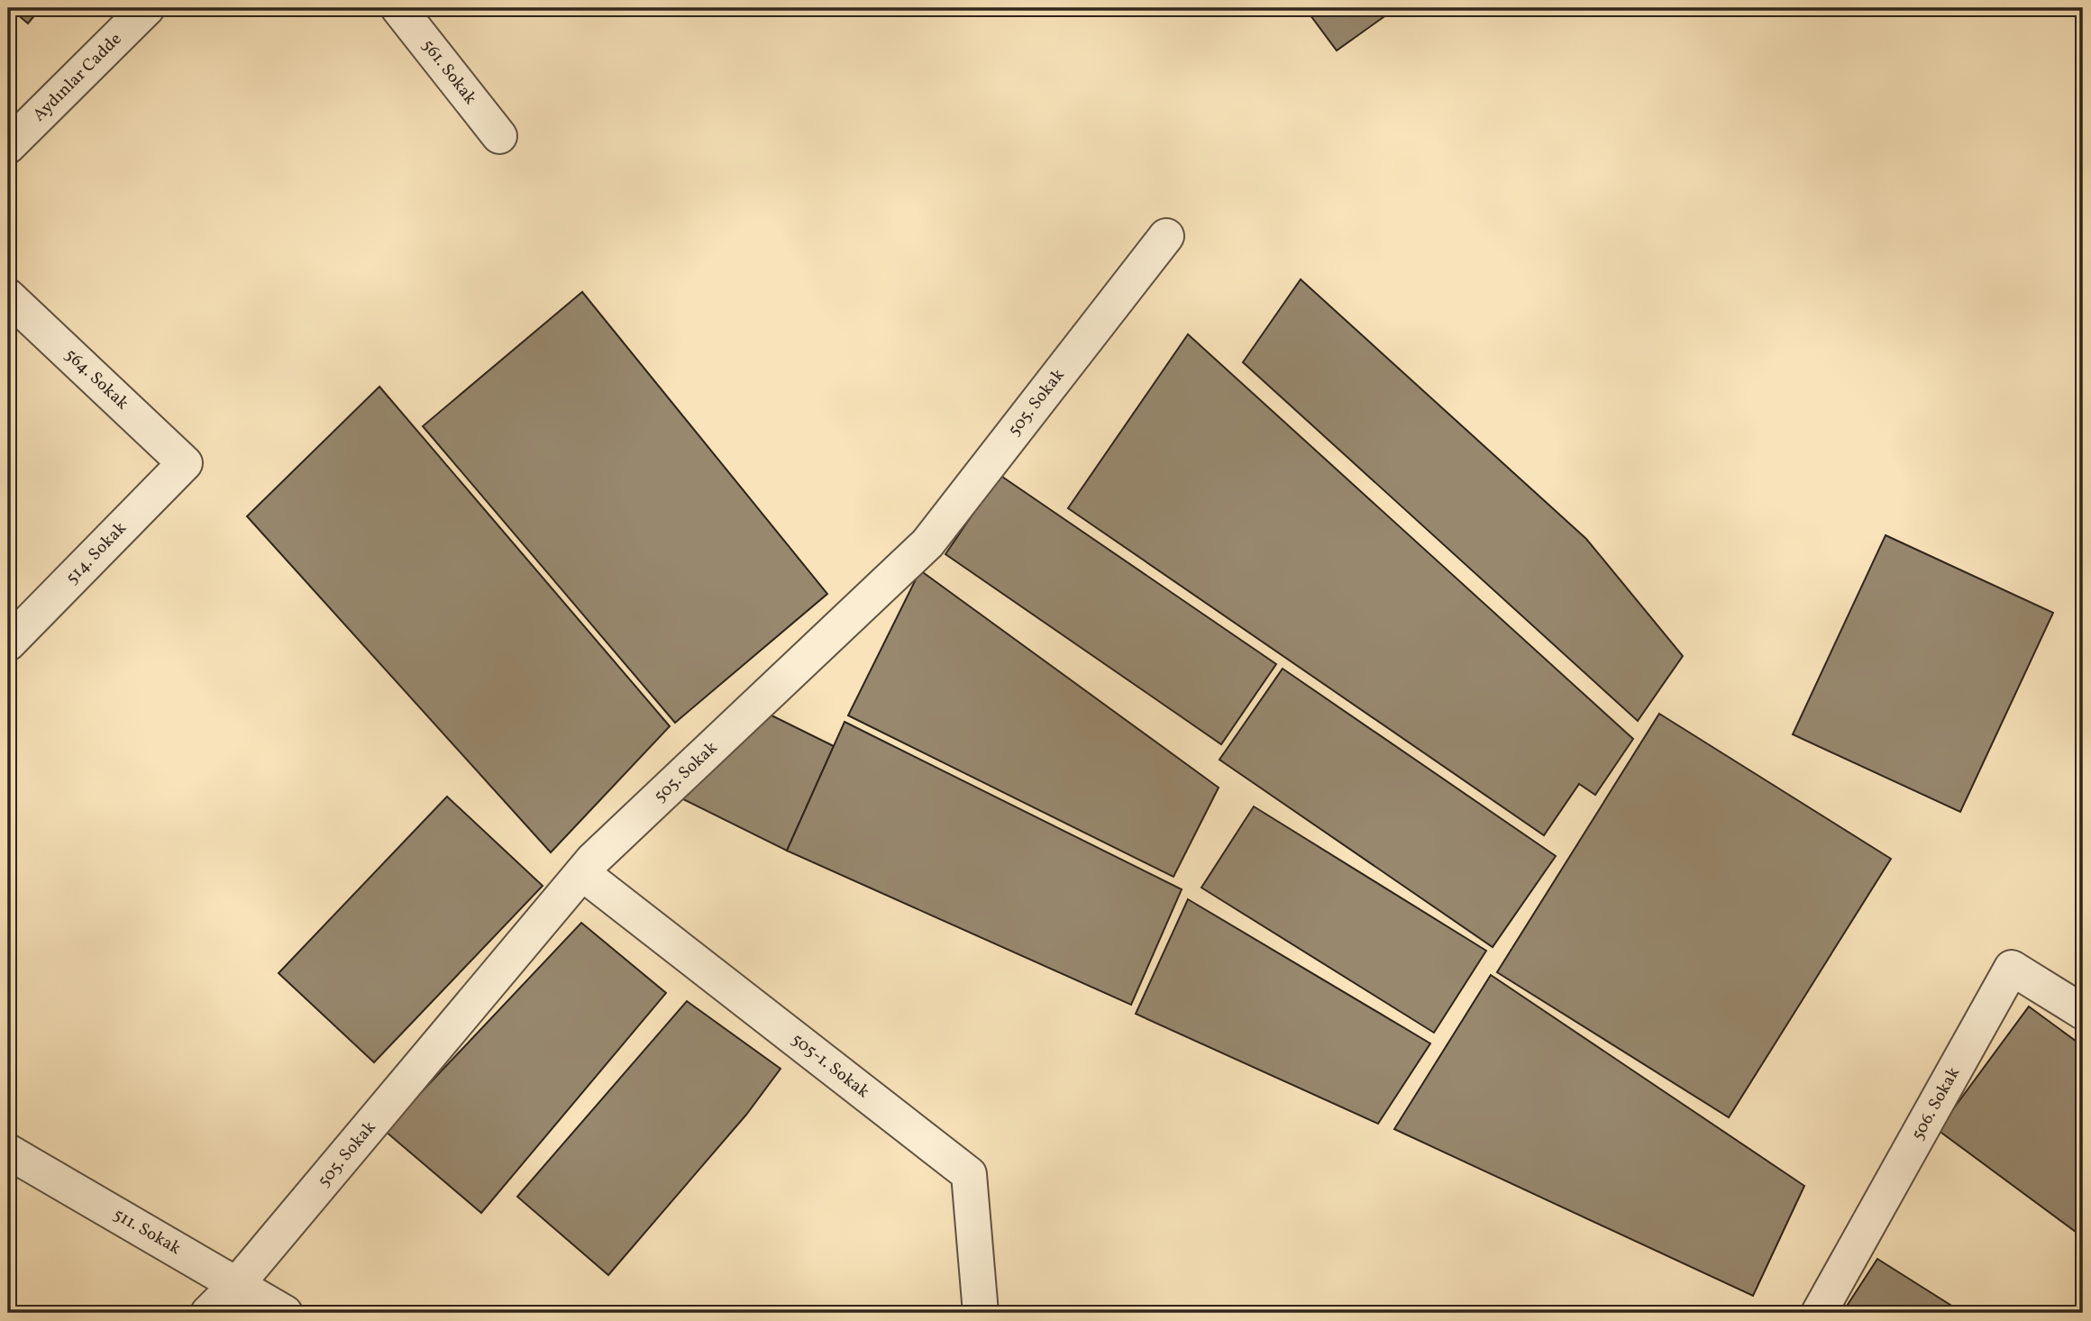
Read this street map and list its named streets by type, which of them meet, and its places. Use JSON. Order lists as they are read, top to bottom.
{
  "streets": {
    "street": [
      "561. Sokak",
      "Aydınlar Cadde",
      "564. Sokak",
      "505. Sokak",
      "514. Sokak",
      "505-1. Sokak",
      "506. Sokak",
      "511. Sokak"
    ]
  },
  "crossings": [
    ["564. Sokak", "514. Sokak"],
    ["505. Sokak", "505-1. Sokak"],
    ["505. Sokak", "511. Sokak"]
  ]
}
